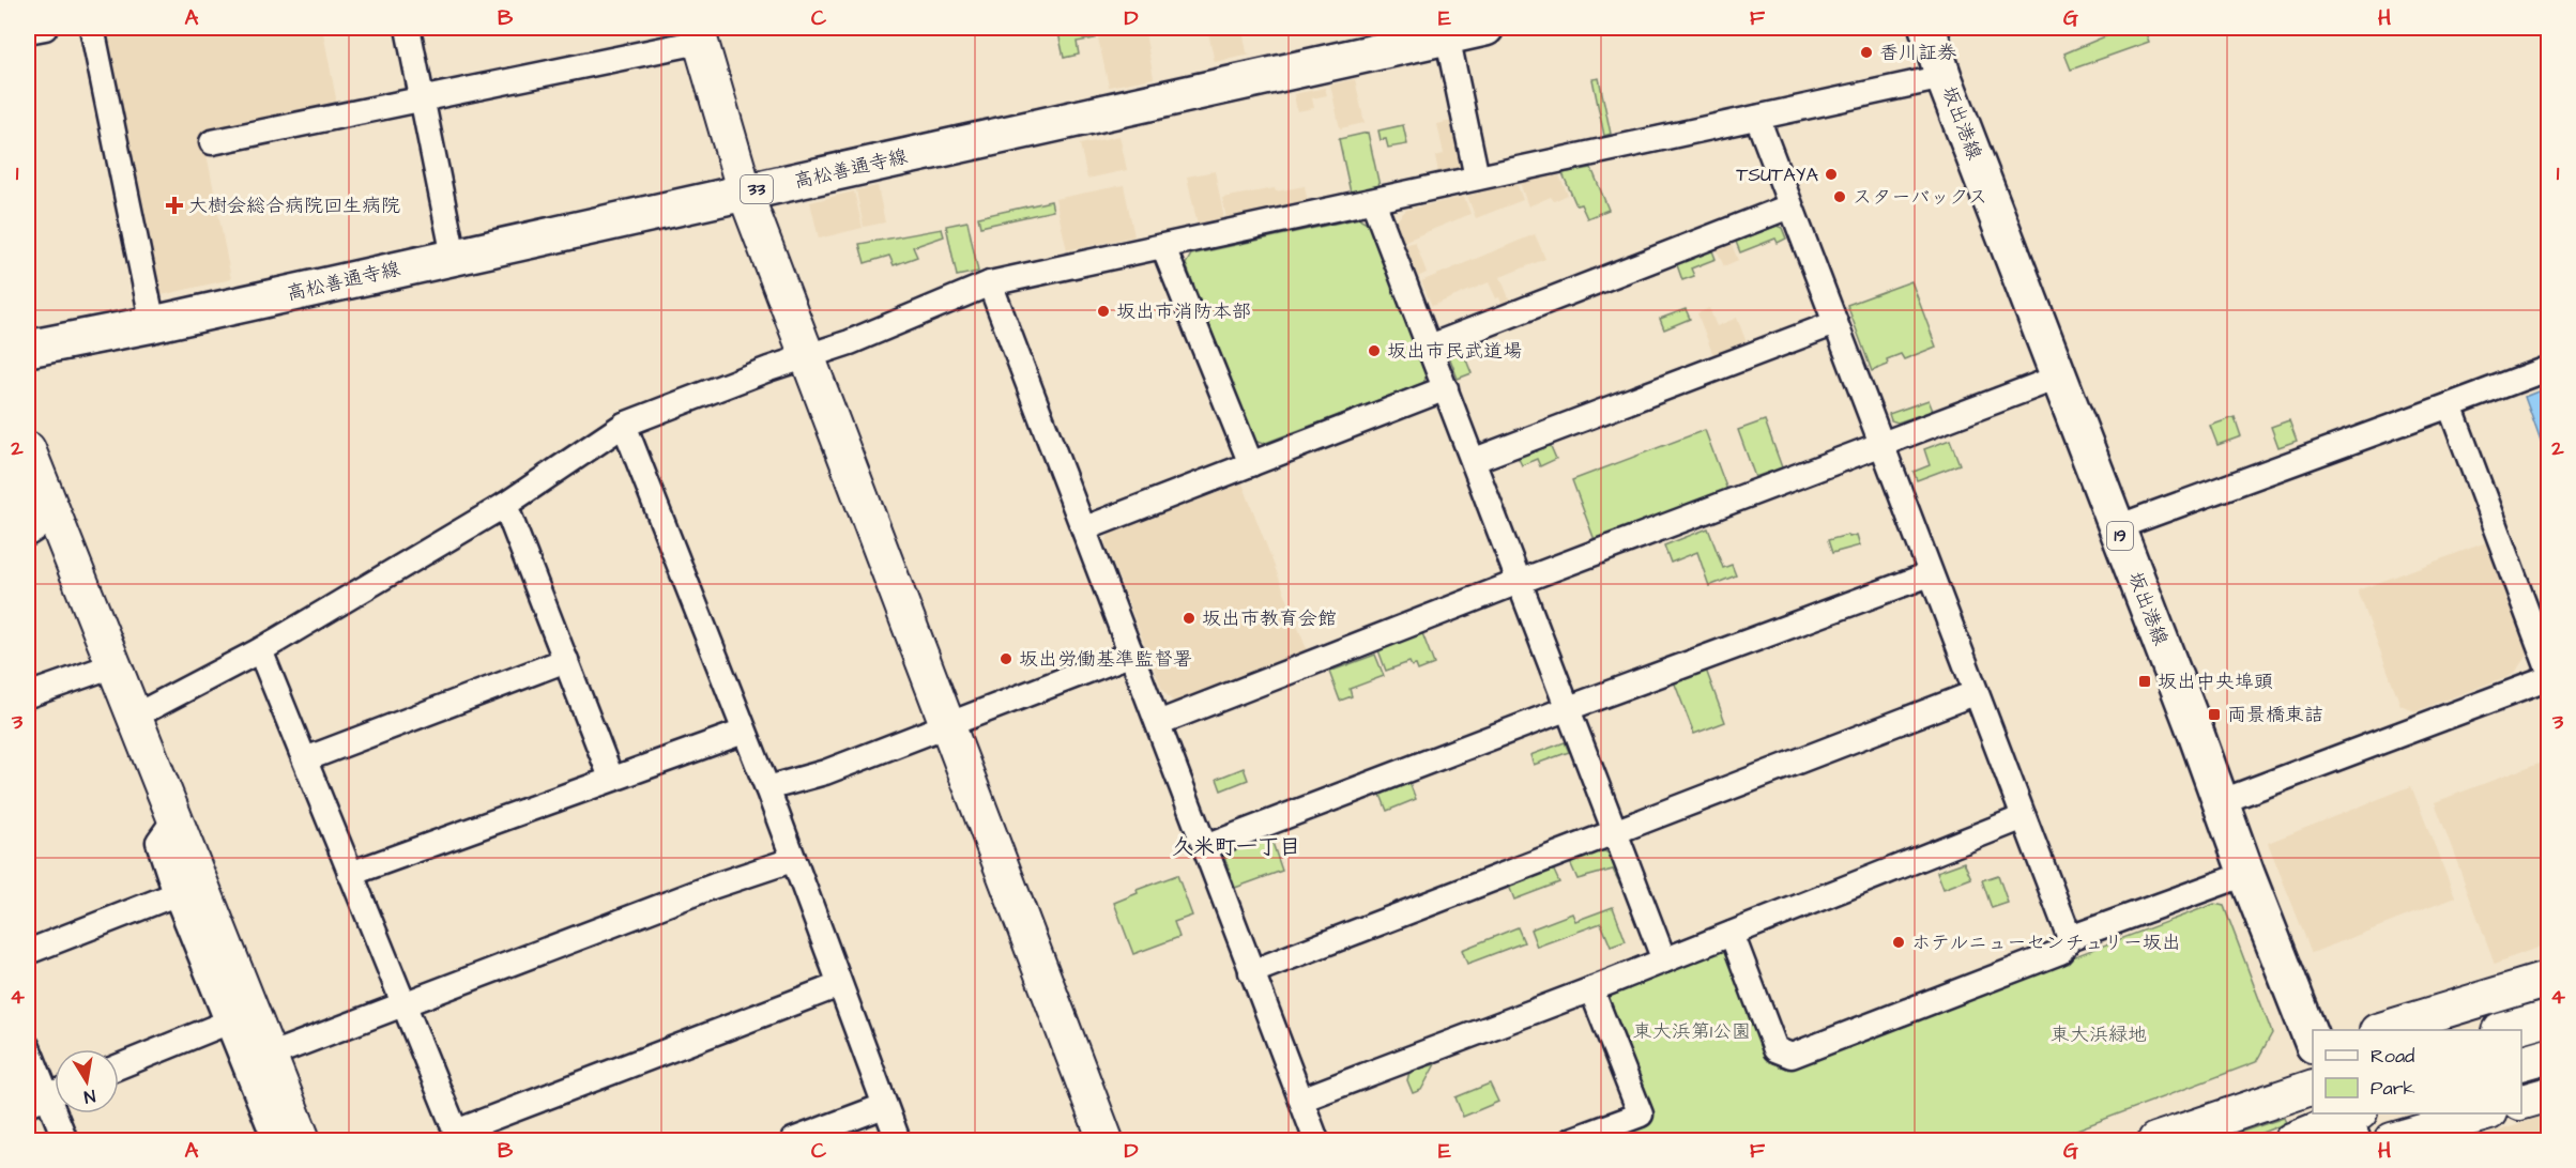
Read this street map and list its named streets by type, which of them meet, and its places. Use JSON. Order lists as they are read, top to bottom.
{
  "streets": {
    "main road": [
      "坂出港線",
      "高松善通寺線",
      "33",
      "19"
    ]
  },
  "districts": ["久米町一丁目"],
  "parks": ["東大浜第1公園", "東大浜緑地"],
  "places": {
    "other": [
      "香川証券",
      "TSUTAYA",
      "スターバックス",
      "坂出市消防本部",
      "坂出市民武道場",
      "坂出市教育会館",
      "坂出労働基準監督署",
      "ホテルニューセンチュリー坂出"
    ],
    "health": ["大樹会総合病院回生病院"],
    "transit": ["坂出中央埠頭", "両景橋東詰"]
  },
  "legend": ["Road", "Park"],
  "north": "bottom",
  "grid": {
    "columns": [
      "A",
      "B",
      "C",
      "D",
      "E",
      "F",
      "G",
      "H"
    ],
    "rows": [
      "1",
      "2",
      "3",
      "4"
    ]
  }
}
